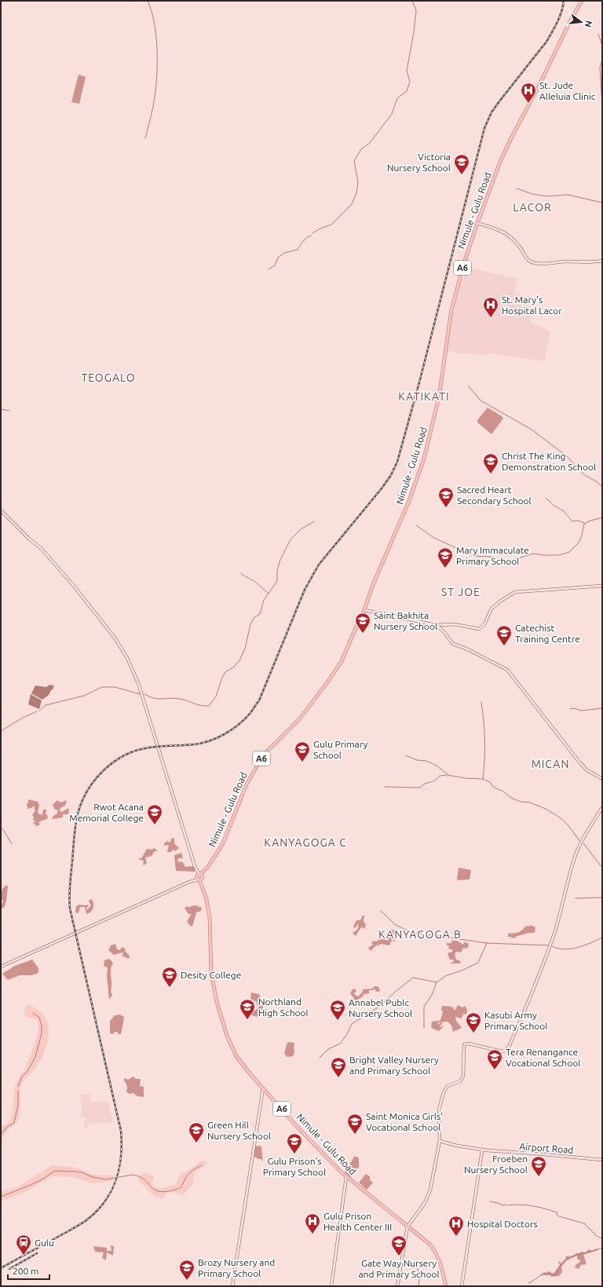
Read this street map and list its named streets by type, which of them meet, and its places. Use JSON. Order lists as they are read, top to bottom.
{
  "streets": {
    "main road": ["Nimule - Gulu Road", "A6"],
    "street": ["Airport Road"]
  },
  "districts": [
    "LACOR",
    "TEOGALO",
    "KATIKATI",
    "ST JOE",
    "MICAN",
    "KANYAGOGA C",
    "KANYAGOGA B"
  ],
  "places": {
    "hospital": [
      "St. Jude Alleluia Clinic",
      "St. Mary's Hospital Lacor",
      "Gulu Prison Health Center III",
      "Hospital Doctors"
    ],
    "school or university": [
      "Victoria Nursery School",
      "Christ The King Demonstration School",
      "Sacred Heart Secondary School",
      "Mary Immaculate Primary School",
      "Saint Bakhita Nursery School",
      "Catechist Training Centre",
      "Gulu Primary School",
      "Rwot Acana Memorial College",
      "Desity College",
      "Northland High School",
      "Annabel Publc Nursery School",
      "Kasubi Army Primary School",
      "Tera Renangance Vocational School",
      "Bright Valley Nursery and Primary School",
      "Saint Monica Girls' Vocational School",
      "Green Hill Nursery School",
      "Gulu Prison's Primary School",
      "Froeben Nursery School",
      "Gate Way Nursery and Primary School",
      "Brozy Nursery and Primary School"
    ],
    "station": ["Gulu"]
  },
  "scale_bar": "200 m",
  "north": "right"
}
